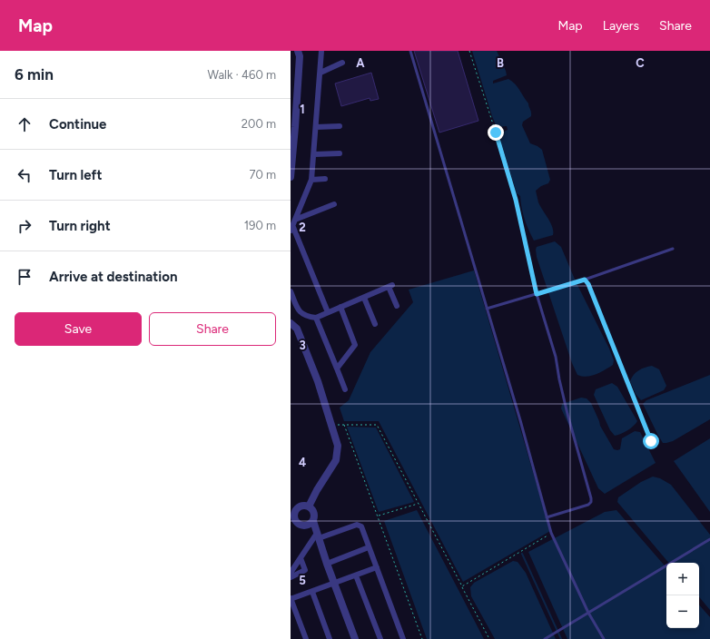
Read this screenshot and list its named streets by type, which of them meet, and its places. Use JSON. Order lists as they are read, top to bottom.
{
  "page": {
    "header": "Map",
    "nav": ["Map", "Layers", "Share"],
    "heading": ["6 min", "Walk · 460 m"],
    "list": [
      ["Continue", "200 m"],
      ["Turn left", "70 m"],
      ["Turn right", "190 m"],
      "Arrive at destination"
    ],
    "buttons": ["Save", "Share"],
    "map_buttons": ["+", "−"]
  },
  "grid": {
    "columns": ["A", "B", "C"],
    "rows": [
      "1",
      "2",
      "3",
      "4",
      "5"
    ]
  }
}
